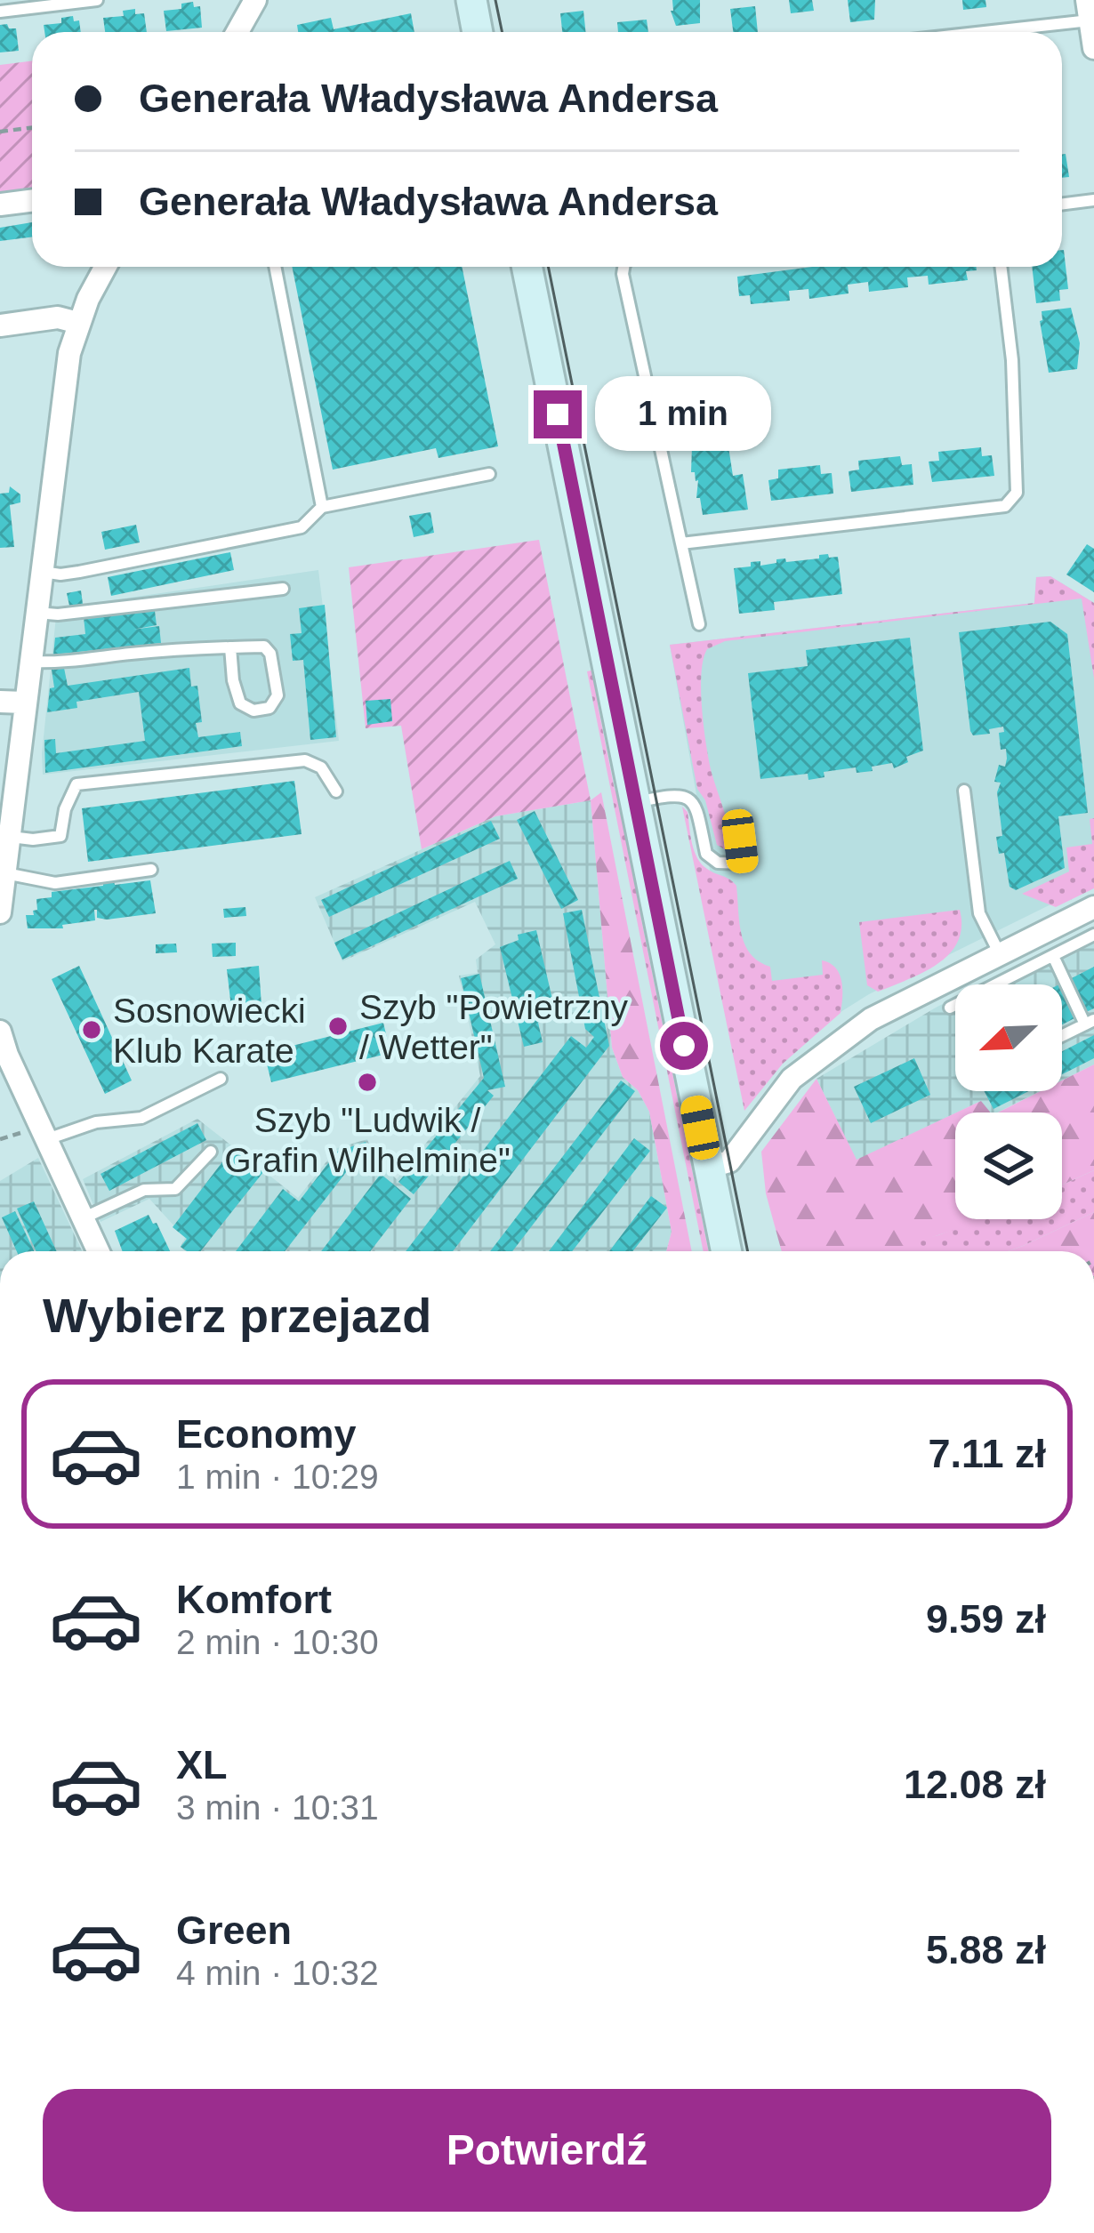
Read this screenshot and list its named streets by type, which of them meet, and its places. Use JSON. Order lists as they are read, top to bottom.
{
  "places": ["Szyb \"Powietrzny / Wetter\"", "Sosnowiecki Klub Karate", "Szyb \"Ludwik / Grafin Wilhelmine\""],
  "north": "bottom left",
  "page": {
    "banner": ["Generała Władysława Andersa", "Generała Władysława Andersa"],
    "bubble": "1 min",
    "heading": "Wybierz przejazd",
    "list": [
      {
        "name": "Economy",
        "note": "1 min · 10:29",
        "value": "7.11 zł"
      },
      {
        "name": "Komfort",
        "note": "2 min · 10:30",
        "value": "9.59 zł"
      },
      {
        "name": "XL",
        "note": "3 min · 10:31",
        "value": "12.08 zł"
      },
      {
        "name": "Green",
        "note": "4 min · 10:32",
        "value": "5.88 zł"
      }
    ],
    "buttons": "Potwierdź"
  }
}
